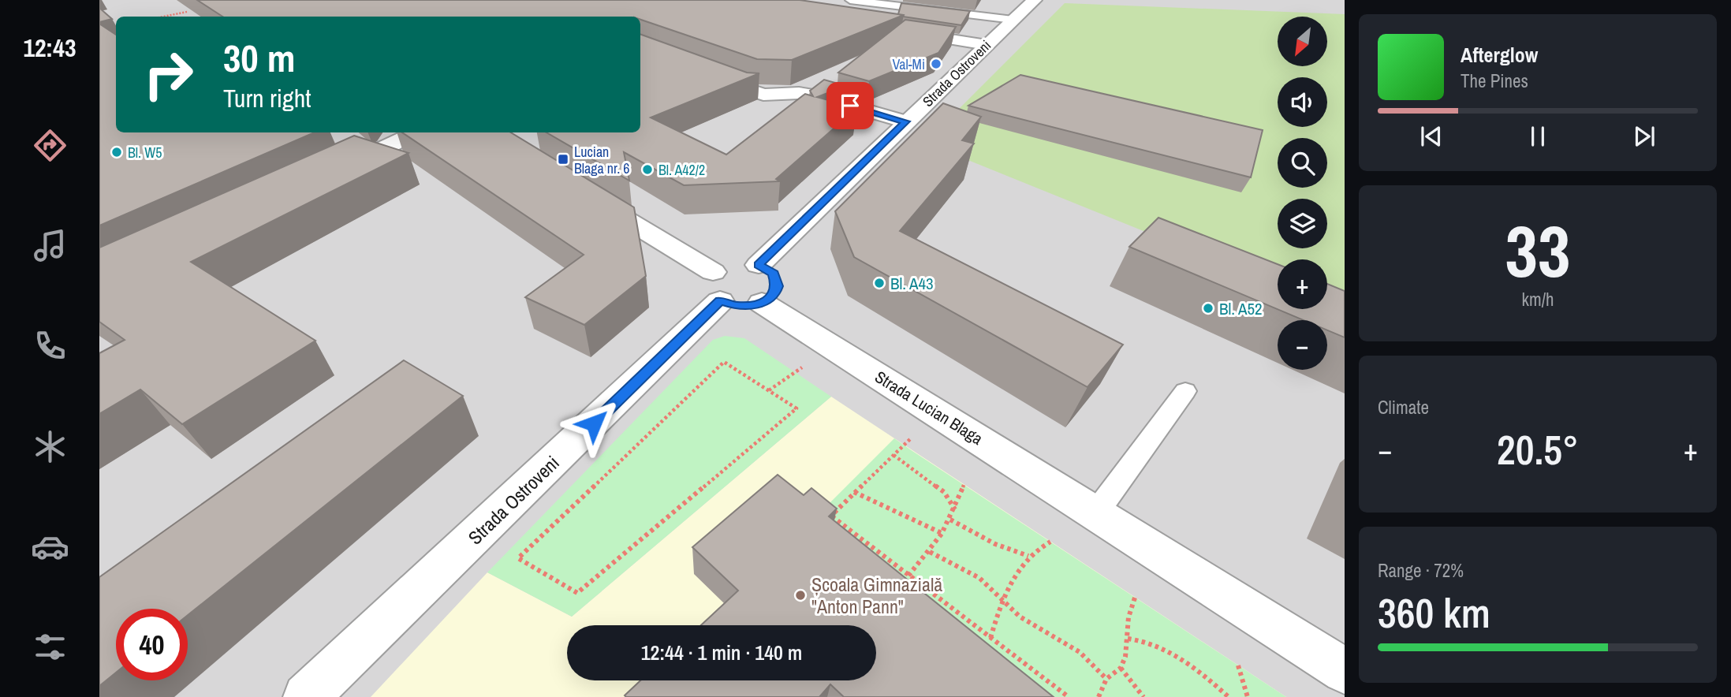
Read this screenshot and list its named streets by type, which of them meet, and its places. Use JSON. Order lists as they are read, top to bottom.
{
  "streets": {
    "street": ["Strada Ostroveni", "Strada Lucian Blaga"]
  },
  "crossings": [
    ["Strada Ostroveni", "Strada Lucian Blaga"]
  ],
  "places": {
    "other": [
      "Val-Mi",
      "Bl. W5",
      "Bl. A42/2",
      "Bl. A43",
      "Bl. A52",
      "Școala Gimnazială \"Anton Pann\""
    ],
    "transit": ["Lucian Blaga nr. 6"]
  },
  "north": "bottom left",
  "page": {
    "tabs": "12:43",
    "map_buttons": ["+", "−"],
    "turn": ["30 m", "Turn right"],
    "song": ["Afterglow", "The Pines"],
    "tile": [
      ["33", "km/h"],
      "Climate",
      ["Range · 72%", "360 km"]
    ],
    "heat": ["−", "20.5°", "+"],
    "limit": "40",
    "trip": "12:44 · 1 min · 140 m"
  }
}
